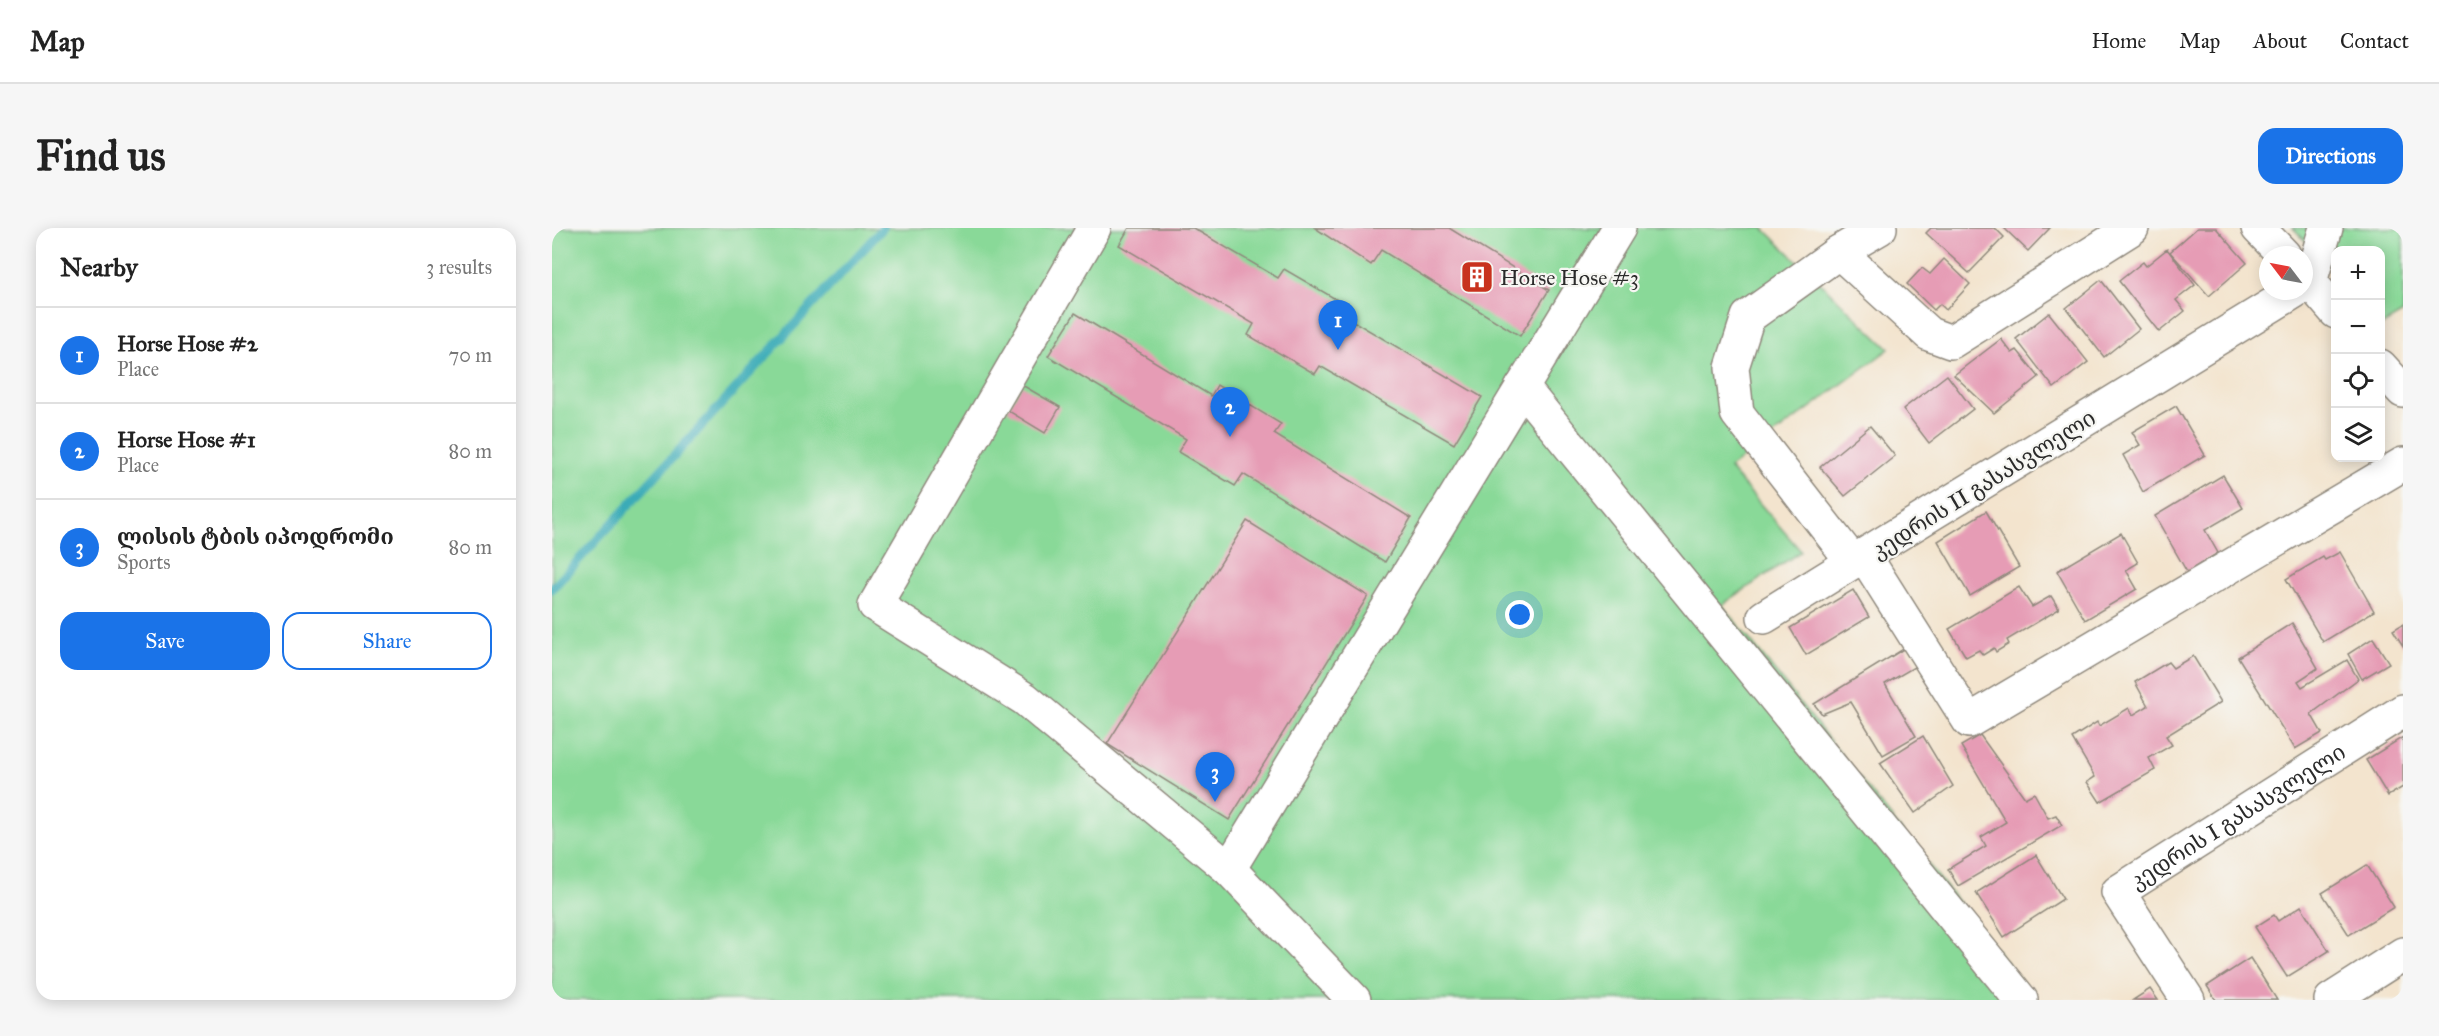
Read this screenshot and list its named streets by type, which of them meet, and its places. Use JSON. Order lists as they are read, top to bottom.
{
  "streets": {
    "street": ["კედრის II გასასვლელი", "კედრის I გასასვლელი"]
  },
  "places": {
    "building": ["Horse Hose #3"]
  },
  "north": "top left",
  "page": {
    "header": "Map",
    "nav": [
      "Home",
      "Map",
      "About",
      "Contact"
    ],
    "buttons": [
      "Directions",
      ["Save", "Share"]
    ],
    "title": "Find us",
    "heading": ["Nearby", "3 results"],
    "map_buttons": ["+", "−"],
    "pins": ["1", "2", "3"],
    "list": [
      {
        "mark": "1",
        "name": "Horse Hose #2",
        "note": "Place",
        "value": "70 m"
      },
      {
        "mark": "2",
        "name": "Horse Hose #1",
        "note": "Place",
        "value": "80 m"
      },
      {
        "mark": "3",
        "name": "ლისის ტბის იპოდრომი",
        "note": "Sports",
        "value": "80 m"
      }
    ]
  }
}
